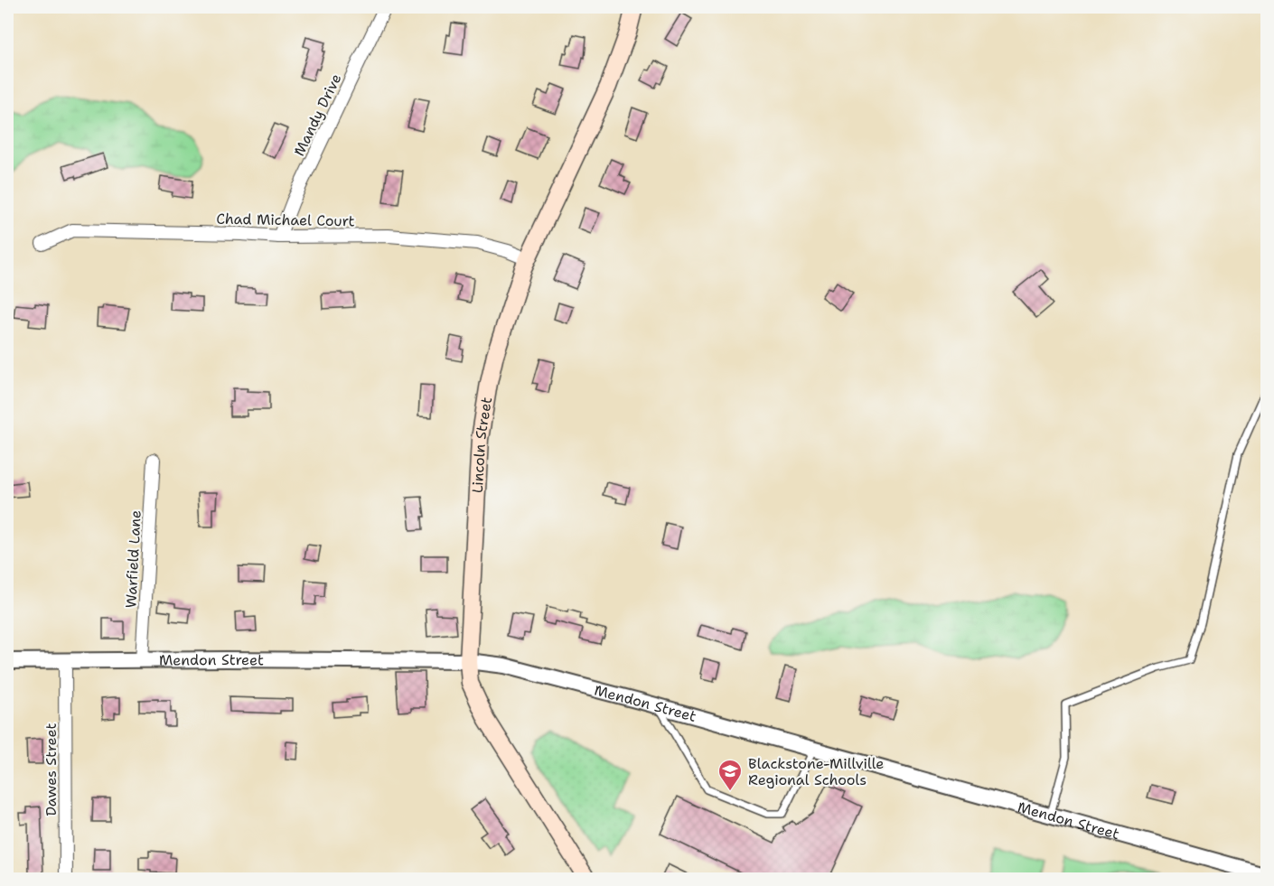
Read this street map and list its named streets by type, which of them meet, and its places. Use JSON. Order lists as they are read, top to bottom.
{
  "streets": {
    "main road": ["Lincoln Street"],
    "street": [
      "Mandy Drive",
      "Chad Michael Court",
      "Warfield Lane",
      "Mendon Street",
      "Dawes Street"
    ]
  },
  "crossings": [
    ["Mandy Drive", "Chad Michael Court"],
    ["Chad Michael Court", "Lincoln Street"],
    ["Lincoln Street", "Mendon Street"],
    ["Warfield Lane", "Mendon Street"],
    ["Mendon Street", "Dawes Street"]
  ],
  "places": {
    "school or university": ["Blackstone-Millville Regional Schools"]
  }
}
